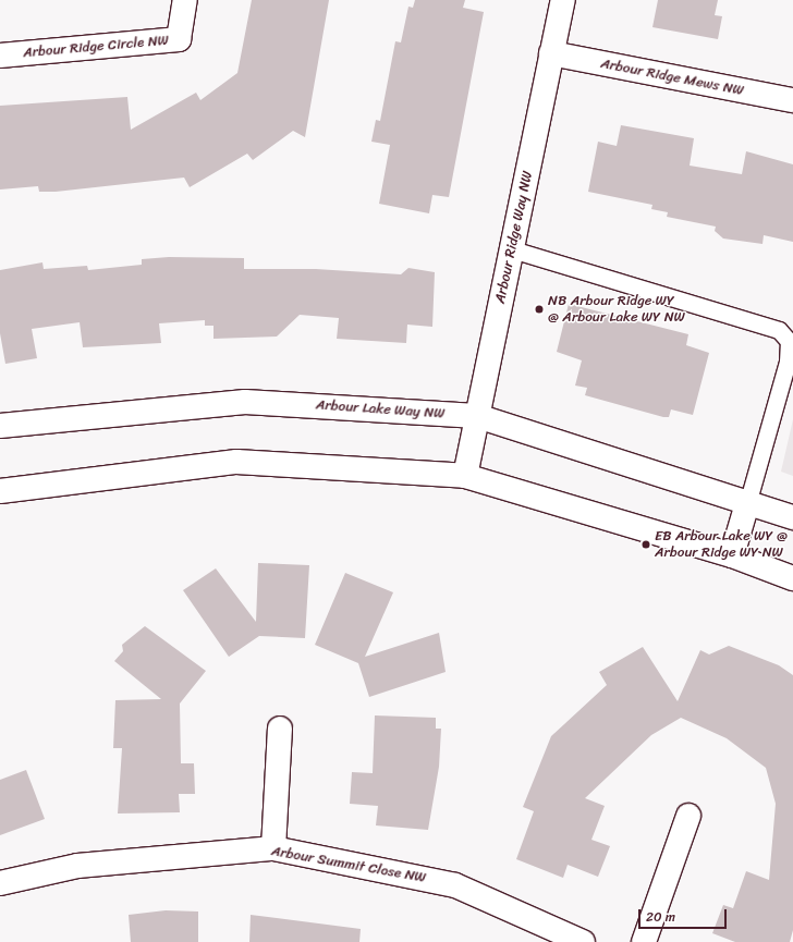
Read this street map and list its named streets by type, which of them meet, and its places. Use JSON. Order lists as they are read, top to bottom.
{
  "streets": {
    "street": [
      "Arbour Ridge Circle NW",
      "Arbour Ridge Mews NW",
      "Arbour Ridge Way NW",
      "Arbour Lake Way NW",
      "Arbour Summit Close NW"
    ]
  },
  "crossings": [
    ["Arbour Ridge Mews NW", "Arbour Ridge Way NW"],
    ["Arbour Ridge Way NW", "Arbour Lake Way NW"]
  ],
  "places": ["NB Arbour Ridge WY @ Arbour Lake WY NW", "EB Arbour Lake WY @ Arbour Ridge WY NW"],
  "scale_bar": "20 m"
}
